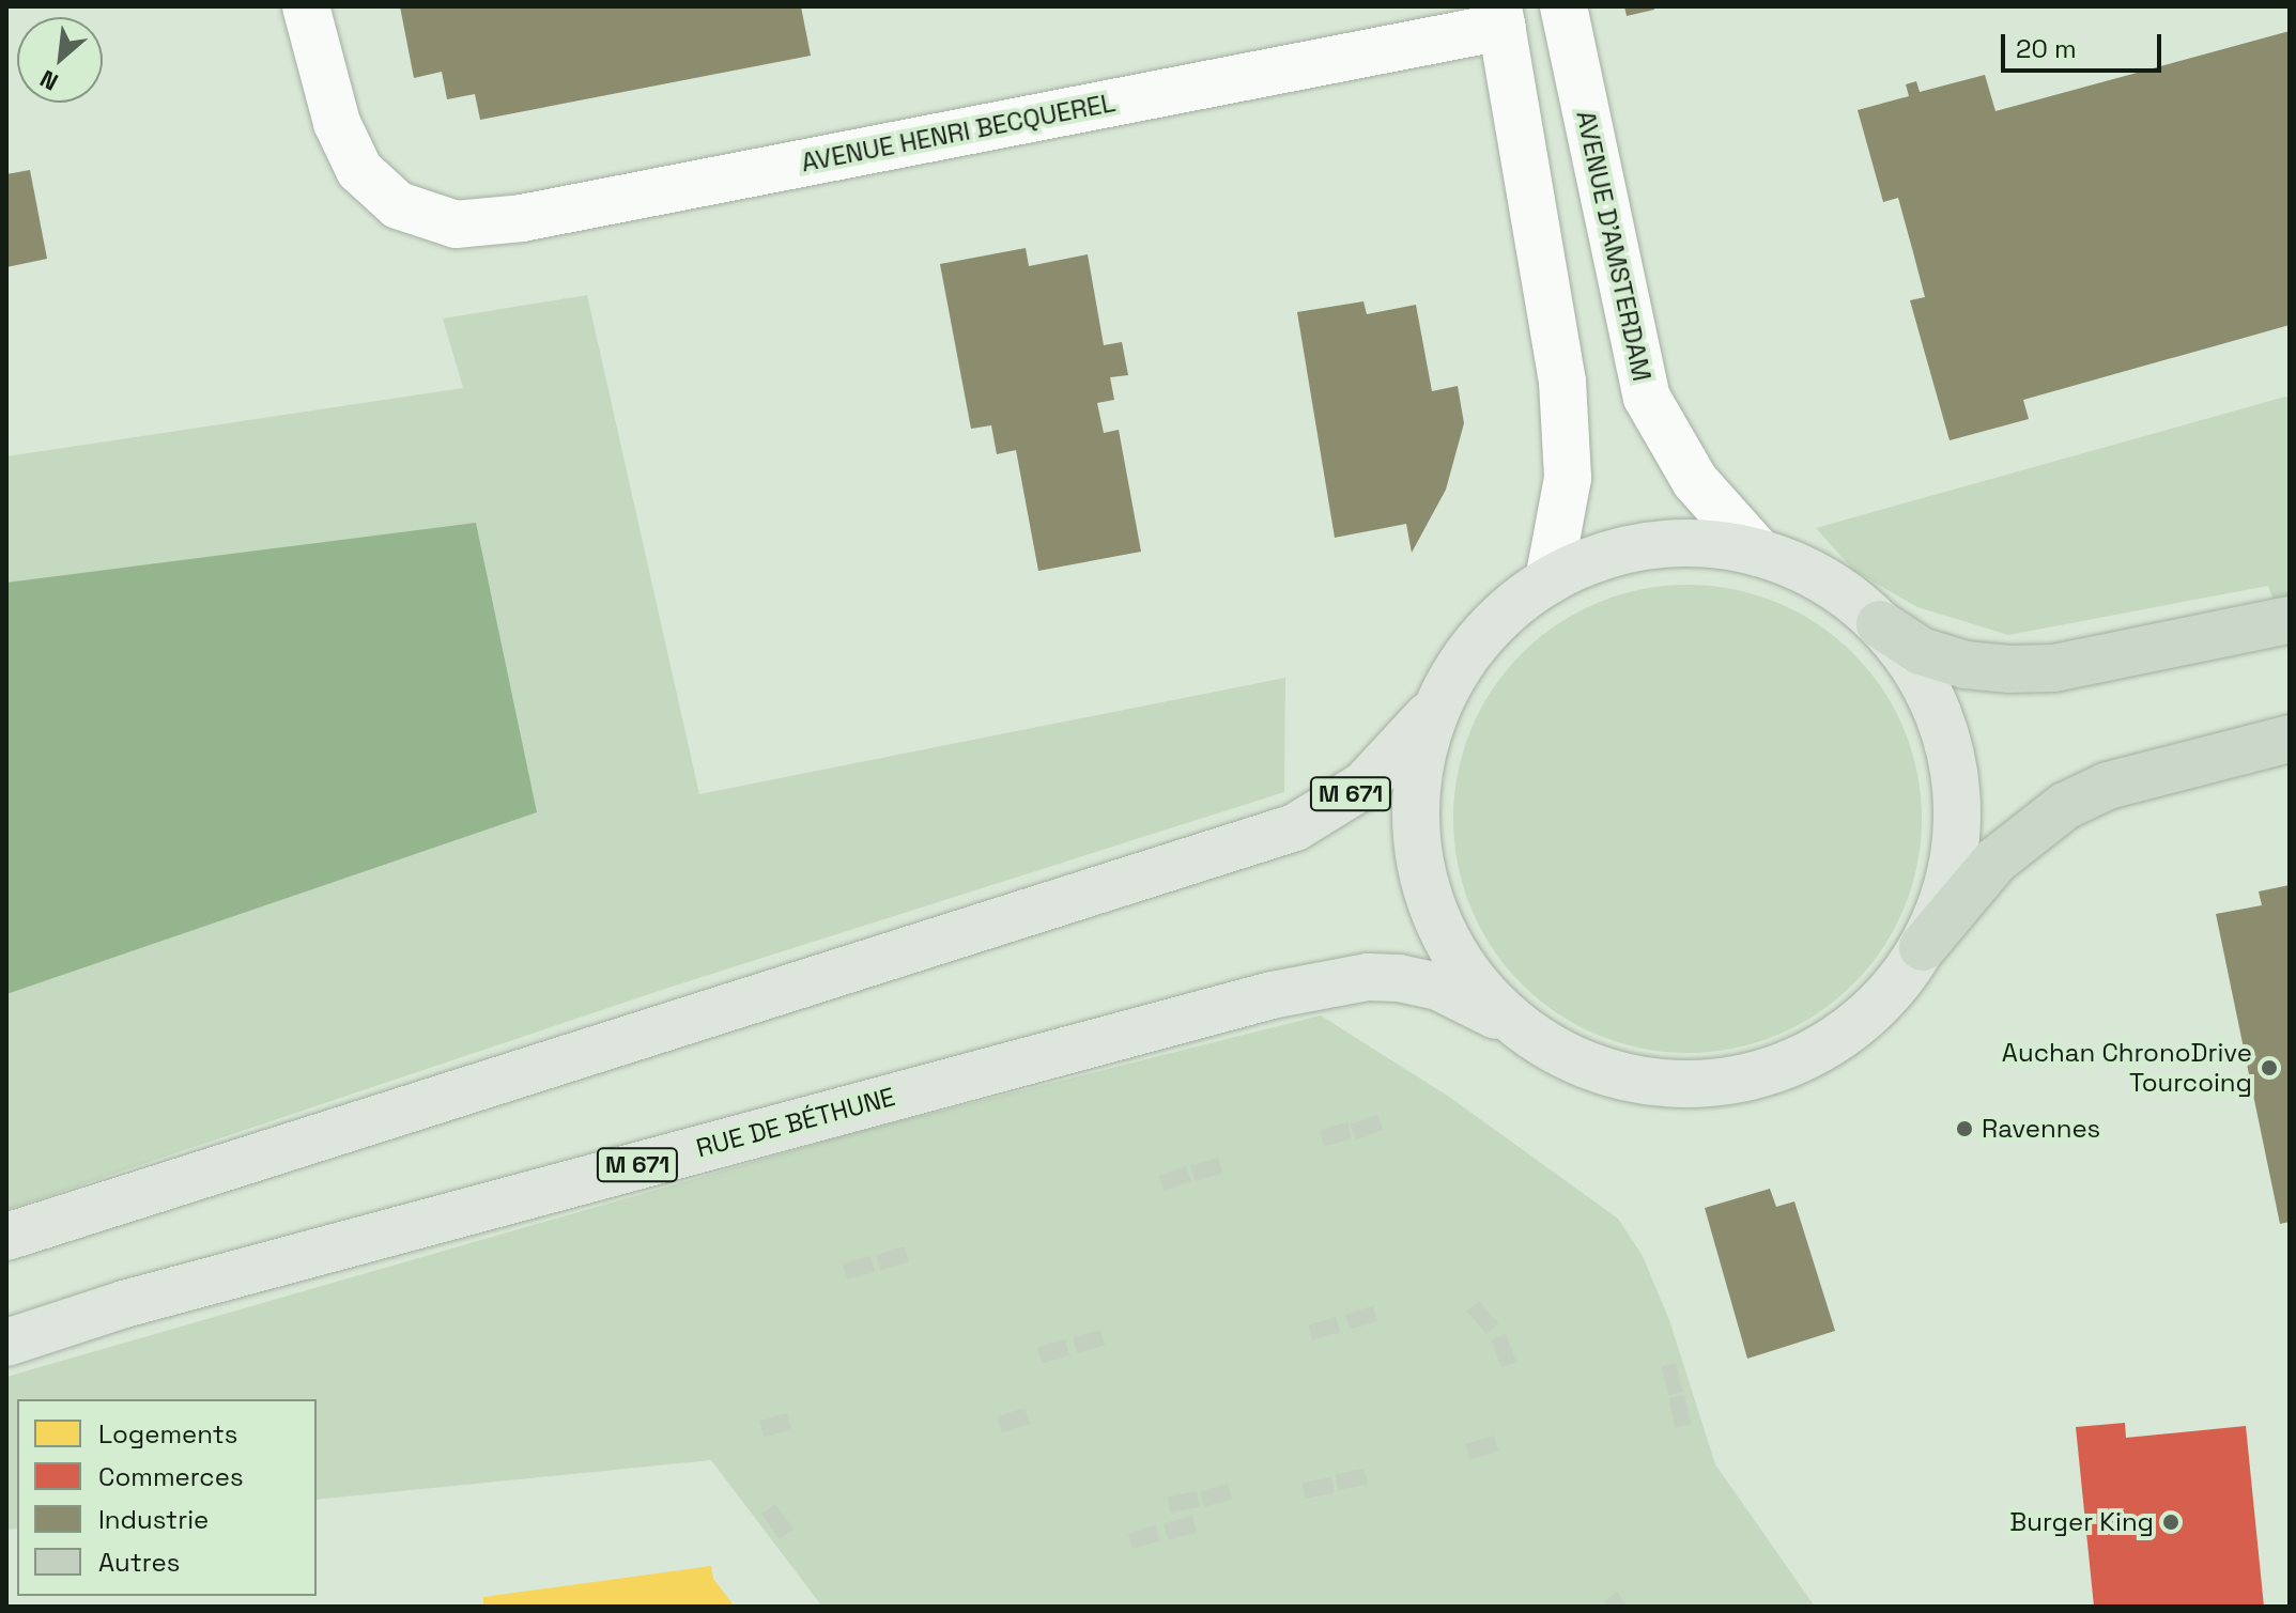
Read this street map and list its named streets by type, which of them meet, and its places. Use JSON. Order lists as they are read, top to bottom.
{
  "streets": {
    "main road": ["M 671", "RUE DE BÉTHUNE"],
    "street": ["AVENUE HENRI BECQUEREL", "AVENUE D'AMSTERDAM"]
  },
  "places": ["Auchan ChronoDrive Tourcoing", "Ravennes", "Burger King"],
  "legend": [
    "Logements",
    "Commerces",
    "Industrie",
    "Autres"
  ],
  "scale_bar": "20 m",
  "north": "bottom left"
}
